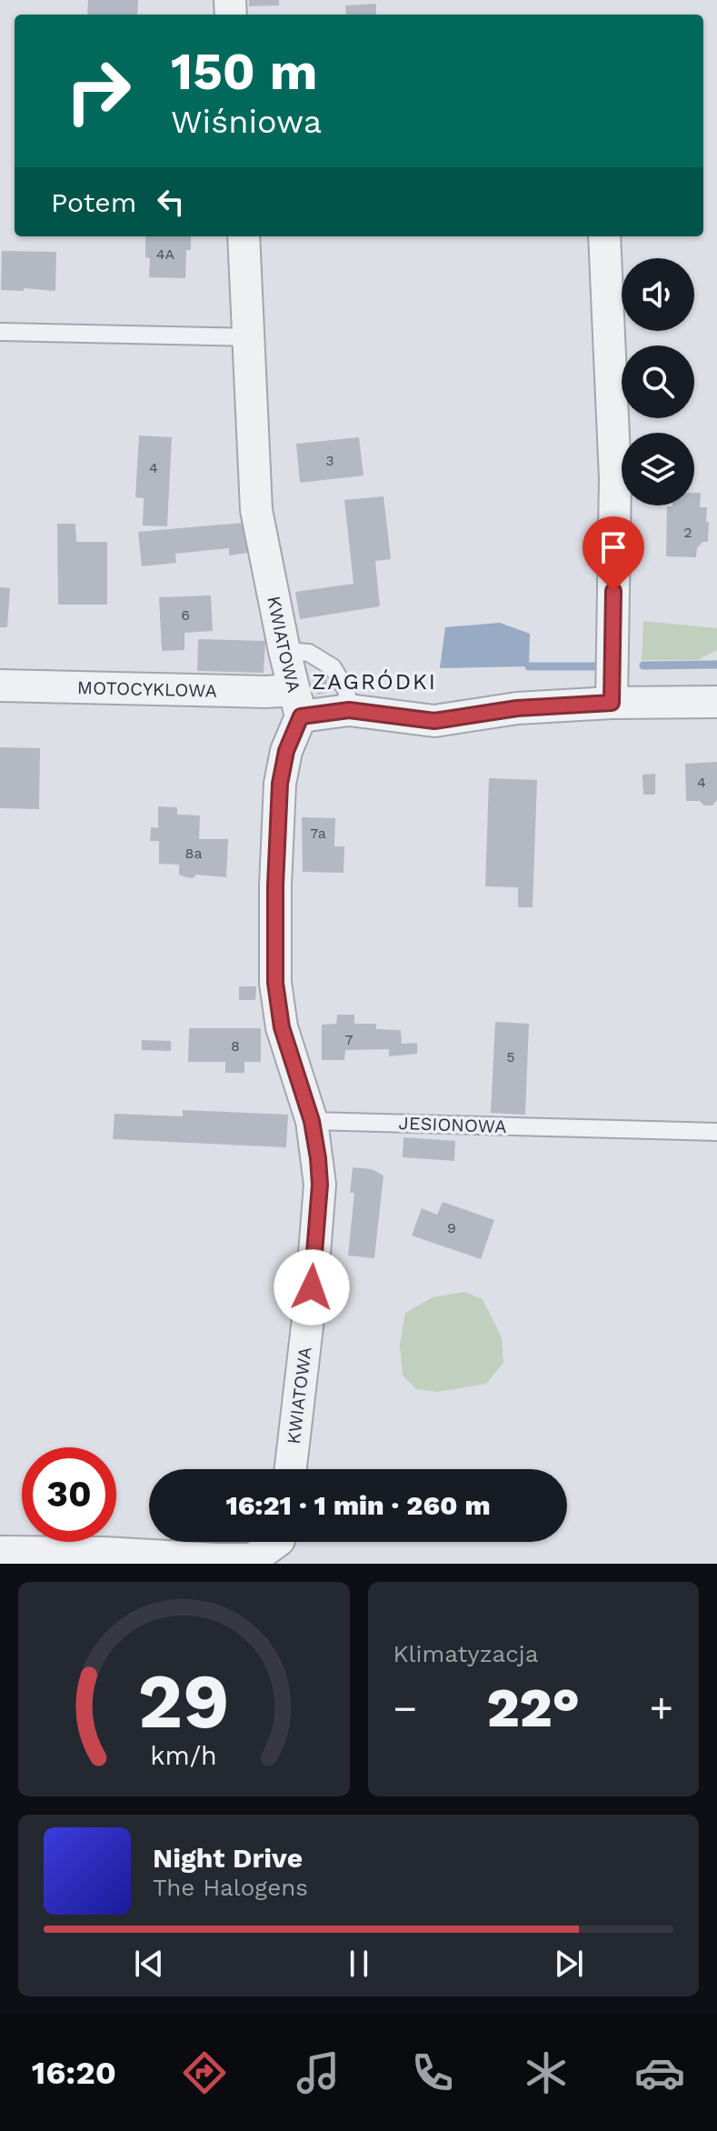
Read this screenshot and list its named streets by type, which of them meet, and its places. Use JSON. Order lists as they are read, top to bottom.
{
  "streets": {
    "street": ["KWIATOWA", "MOTOCYKLOWA"],
    "lane": ["JESIONOWA"]
  },
  "crossings": [
    ["KWIATOWA", "MOTOCYKLOWA"],
    ["KWIATOWA", "JESIONOWA"]
  ],
  "districts": ["ZAGRÓDKI"],
  "house_numbers": [
    "4A",
    "3",
    "4",
    "2",
    "6",
    "4",
    "7a",
    "8a",
    "7",
    "8",
    "5",
    "9"
  ],
  "page": {
    "turn": ["150 m", "Wiśniowa"],
    "then": "Potem",
    "limit": "30",
    "trip": "16:21 · 1 min · 260 m",
    "tile": "Klimatyzacja",
    "heat": ["−", "22°", "+"],
    "song": ["Night Drive", "The Halogens"],
    "tabs": "16:20",
    "gauge": ["29", "km/h"]
  }
}
